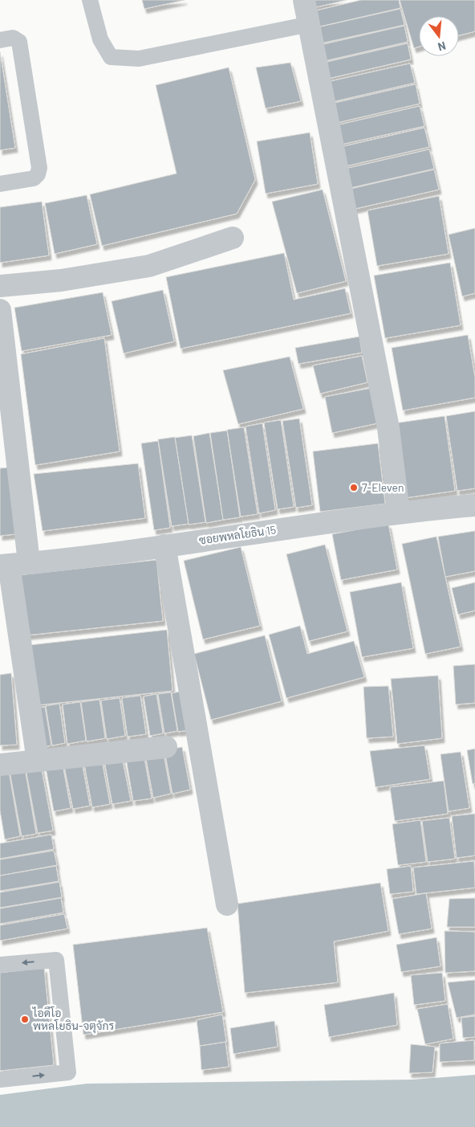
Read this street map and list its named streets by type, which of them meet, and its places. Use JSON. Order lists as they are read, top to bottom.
{
  "streets": {
    "street": ["ซอยพหลโยธิน 15"]
  },
  "places": ["7-Eleven", "ไอดีโอ พหลโยธิน-จตุจักร"],
  "north": "bottom"
}
